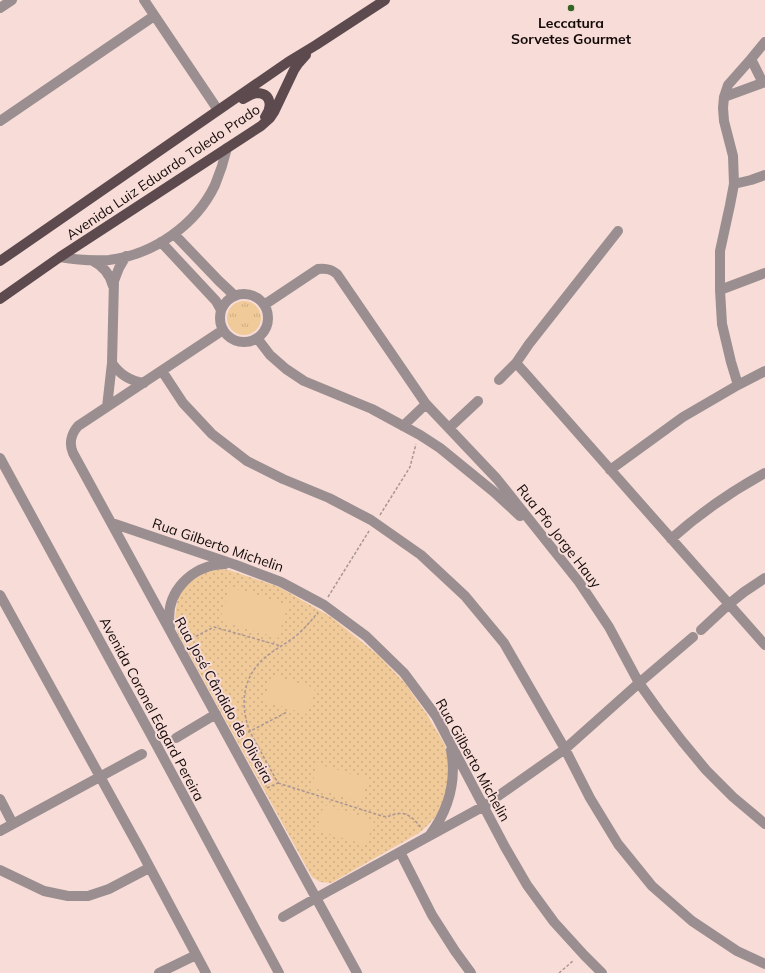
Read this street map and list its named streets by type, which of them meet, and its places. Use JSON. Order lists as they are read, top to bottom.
{
  "streets": {
    "main road": ["Avenida Luiz Eduardo Toledo Prado"],
    "street": [
      "Rua Pfo Jorge Hauy",
      "Rua Gilberto Michelin",
      "Rua José Cândido de Oliveira",
      "Avenida Coronel Edgard Pereira"
    ]
  },
  "crossings": [
    ["Rua Gilberto Michelin", "Rua José Cândido de Oliveira"]
  ],
  "places": ["Leccatura Sorvetes Gourmet"]
}
